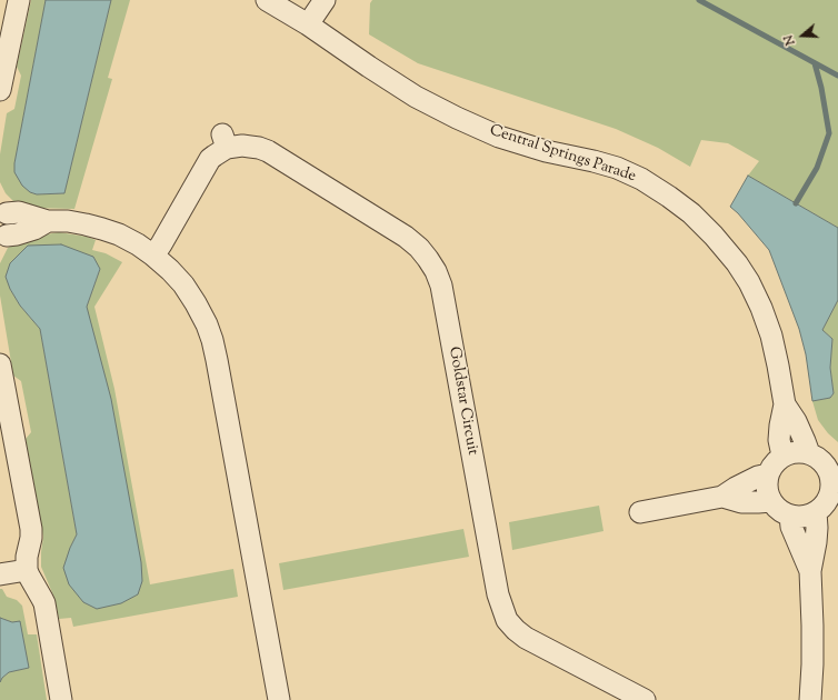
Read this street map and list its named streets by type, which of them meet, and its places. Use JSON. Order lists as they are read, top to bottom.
{
  "streets": {
    "street": ["Central Springs Parade", "Goldstar Circuit"]
  },
  "north": "left"
}
